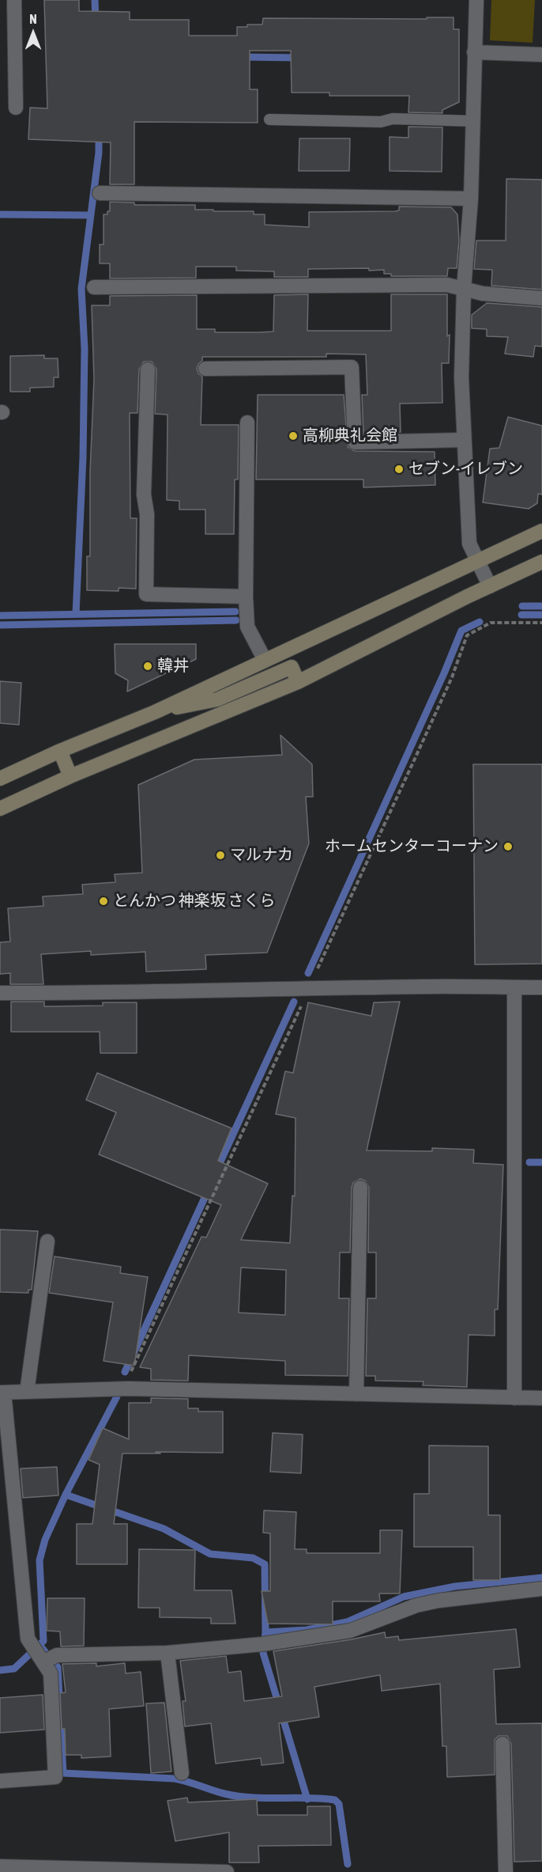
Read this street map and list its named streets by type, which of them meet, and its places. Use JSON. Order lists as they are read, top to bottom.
{
  "places": [
    "高柳典礼会館",
    "セブン-イレブン",
    "韓丼",
    "ホームセンターコーナン",
    "マルナカ",
    "とんかつ 神楽坂 さくら"
  ],
  "north": "top"
}
